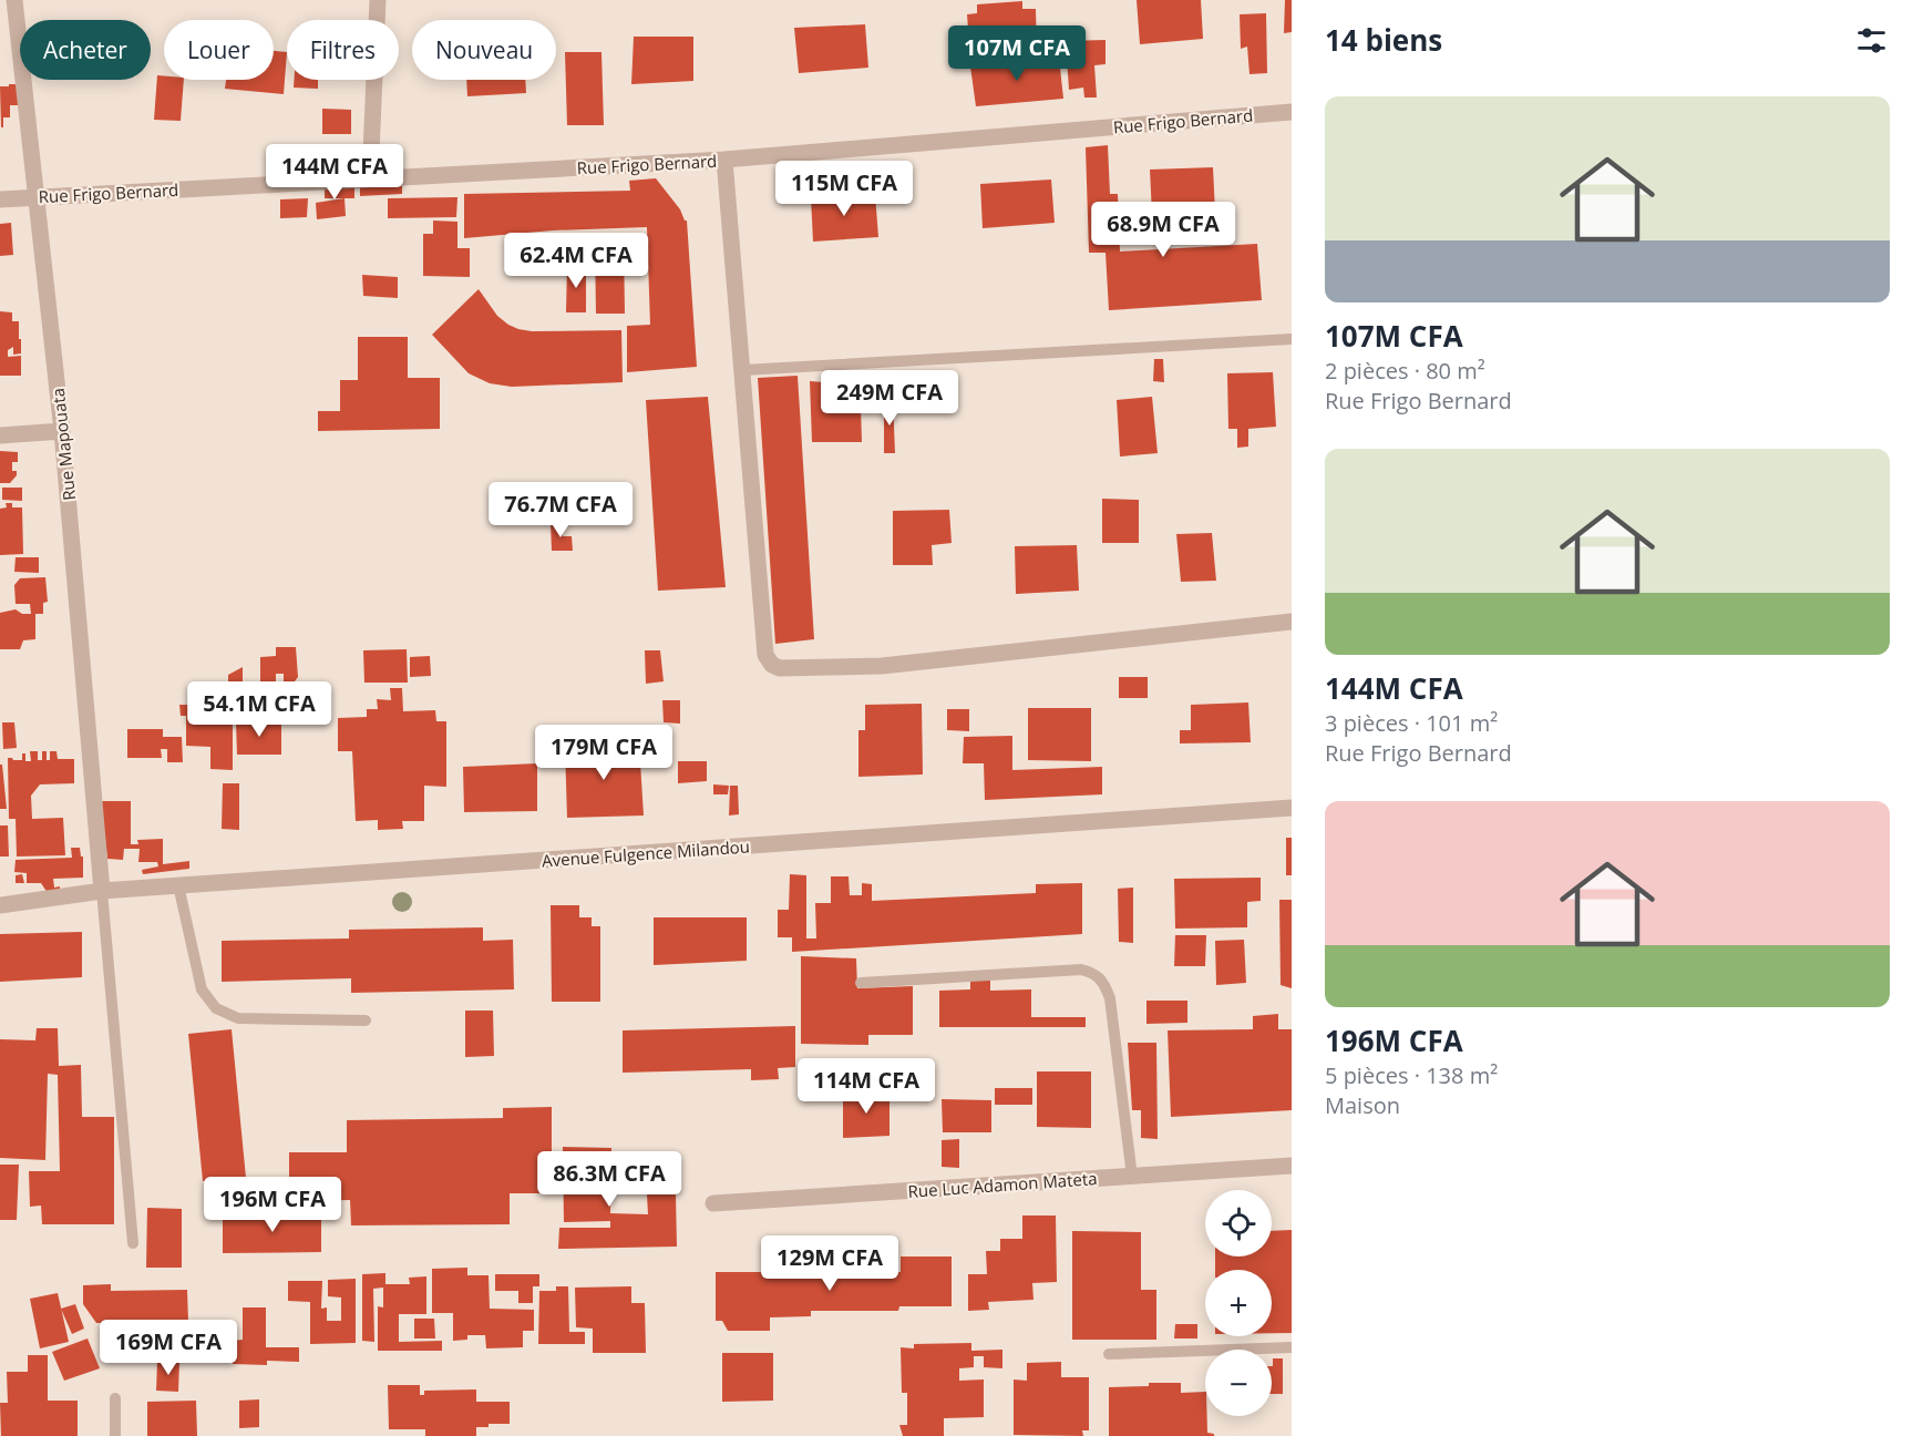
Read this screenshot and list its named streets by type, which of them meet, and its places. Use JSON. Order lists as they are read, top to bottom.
{
  "streets": {
    "street": [
      "Rue Frigo Bernard",
      "Rue Mapouata",
      "Avenue Fulgence Milandou",
      "Rue Luc Adamon Mateta"
    ]
  },
  "crossings": [
    ["Rue Frigo Bernard", "Rue Mapouata"],
    ["Rue Mapouata", "Avenue Fulgence Milandou"]
  ],
  "page": {
    "heading": "14 biens",
    "chip": [
      "Acheter",
      "Louer",
      "Filtres",
      "Nouveau"
    ],
    "price": [
      "107M CFA",
      "144M CFA",
      "115M CFA",
      "68.9M CFA",
      "62.4M CFA",
      "249M CFA",
      "76.7M CFA",
      "54.1M CFA",
      "179M CFA",
      "114M CFA",
      "86.3M CFA",
      "196M CFA",
      "129M CFA",
      "169M CFA"
    ],
    "list": [
      {
        "name": "107M CFA",
        "note": "2 pièces · 80 m² · Rue Frigo Bernard"
      },
      {
        "name": "144M CFA",
        "note": "3 pièces · 101 m² · Rue Frigo Bernard"
      },
      {
        "name": "196M CFA",
        "note": "5 pièces · 138 m² · Maison"
      }
    ],
    "map_buttons": ["+", "−"]
  }
}
